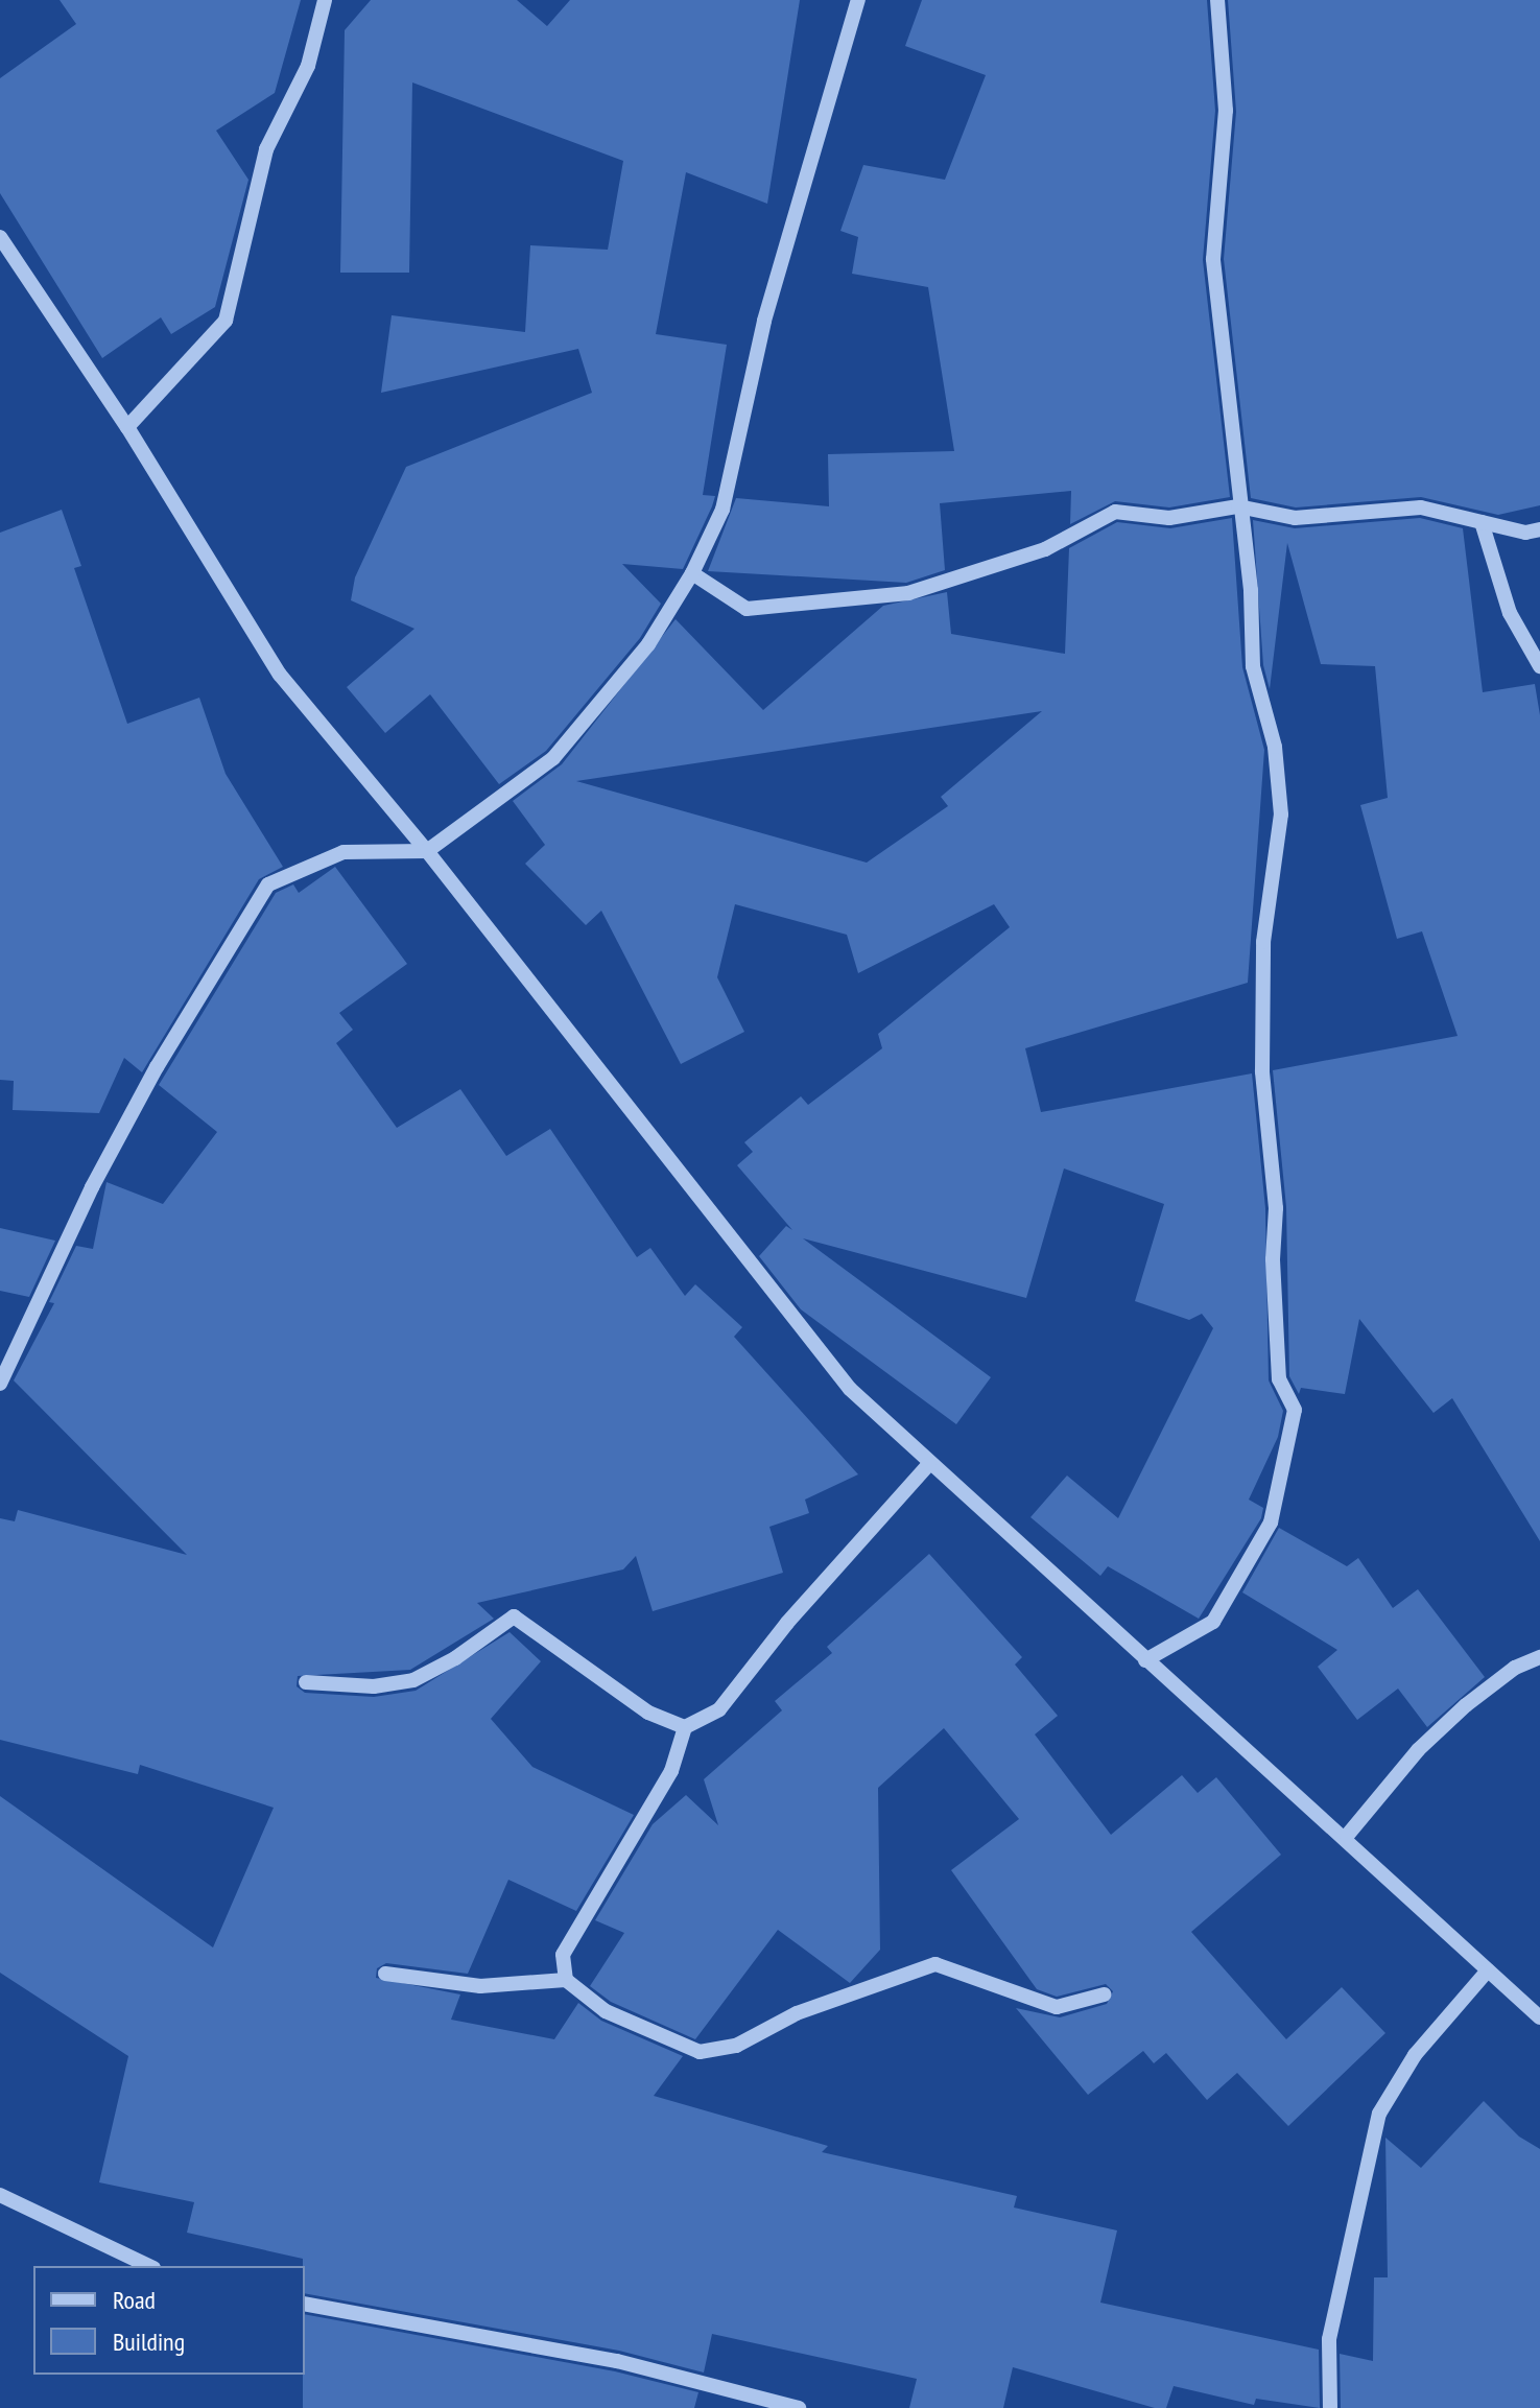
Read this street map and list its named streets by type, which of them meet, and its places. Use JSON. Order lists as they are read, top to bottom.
{
  "legend": ["Road", "Building"]
}
